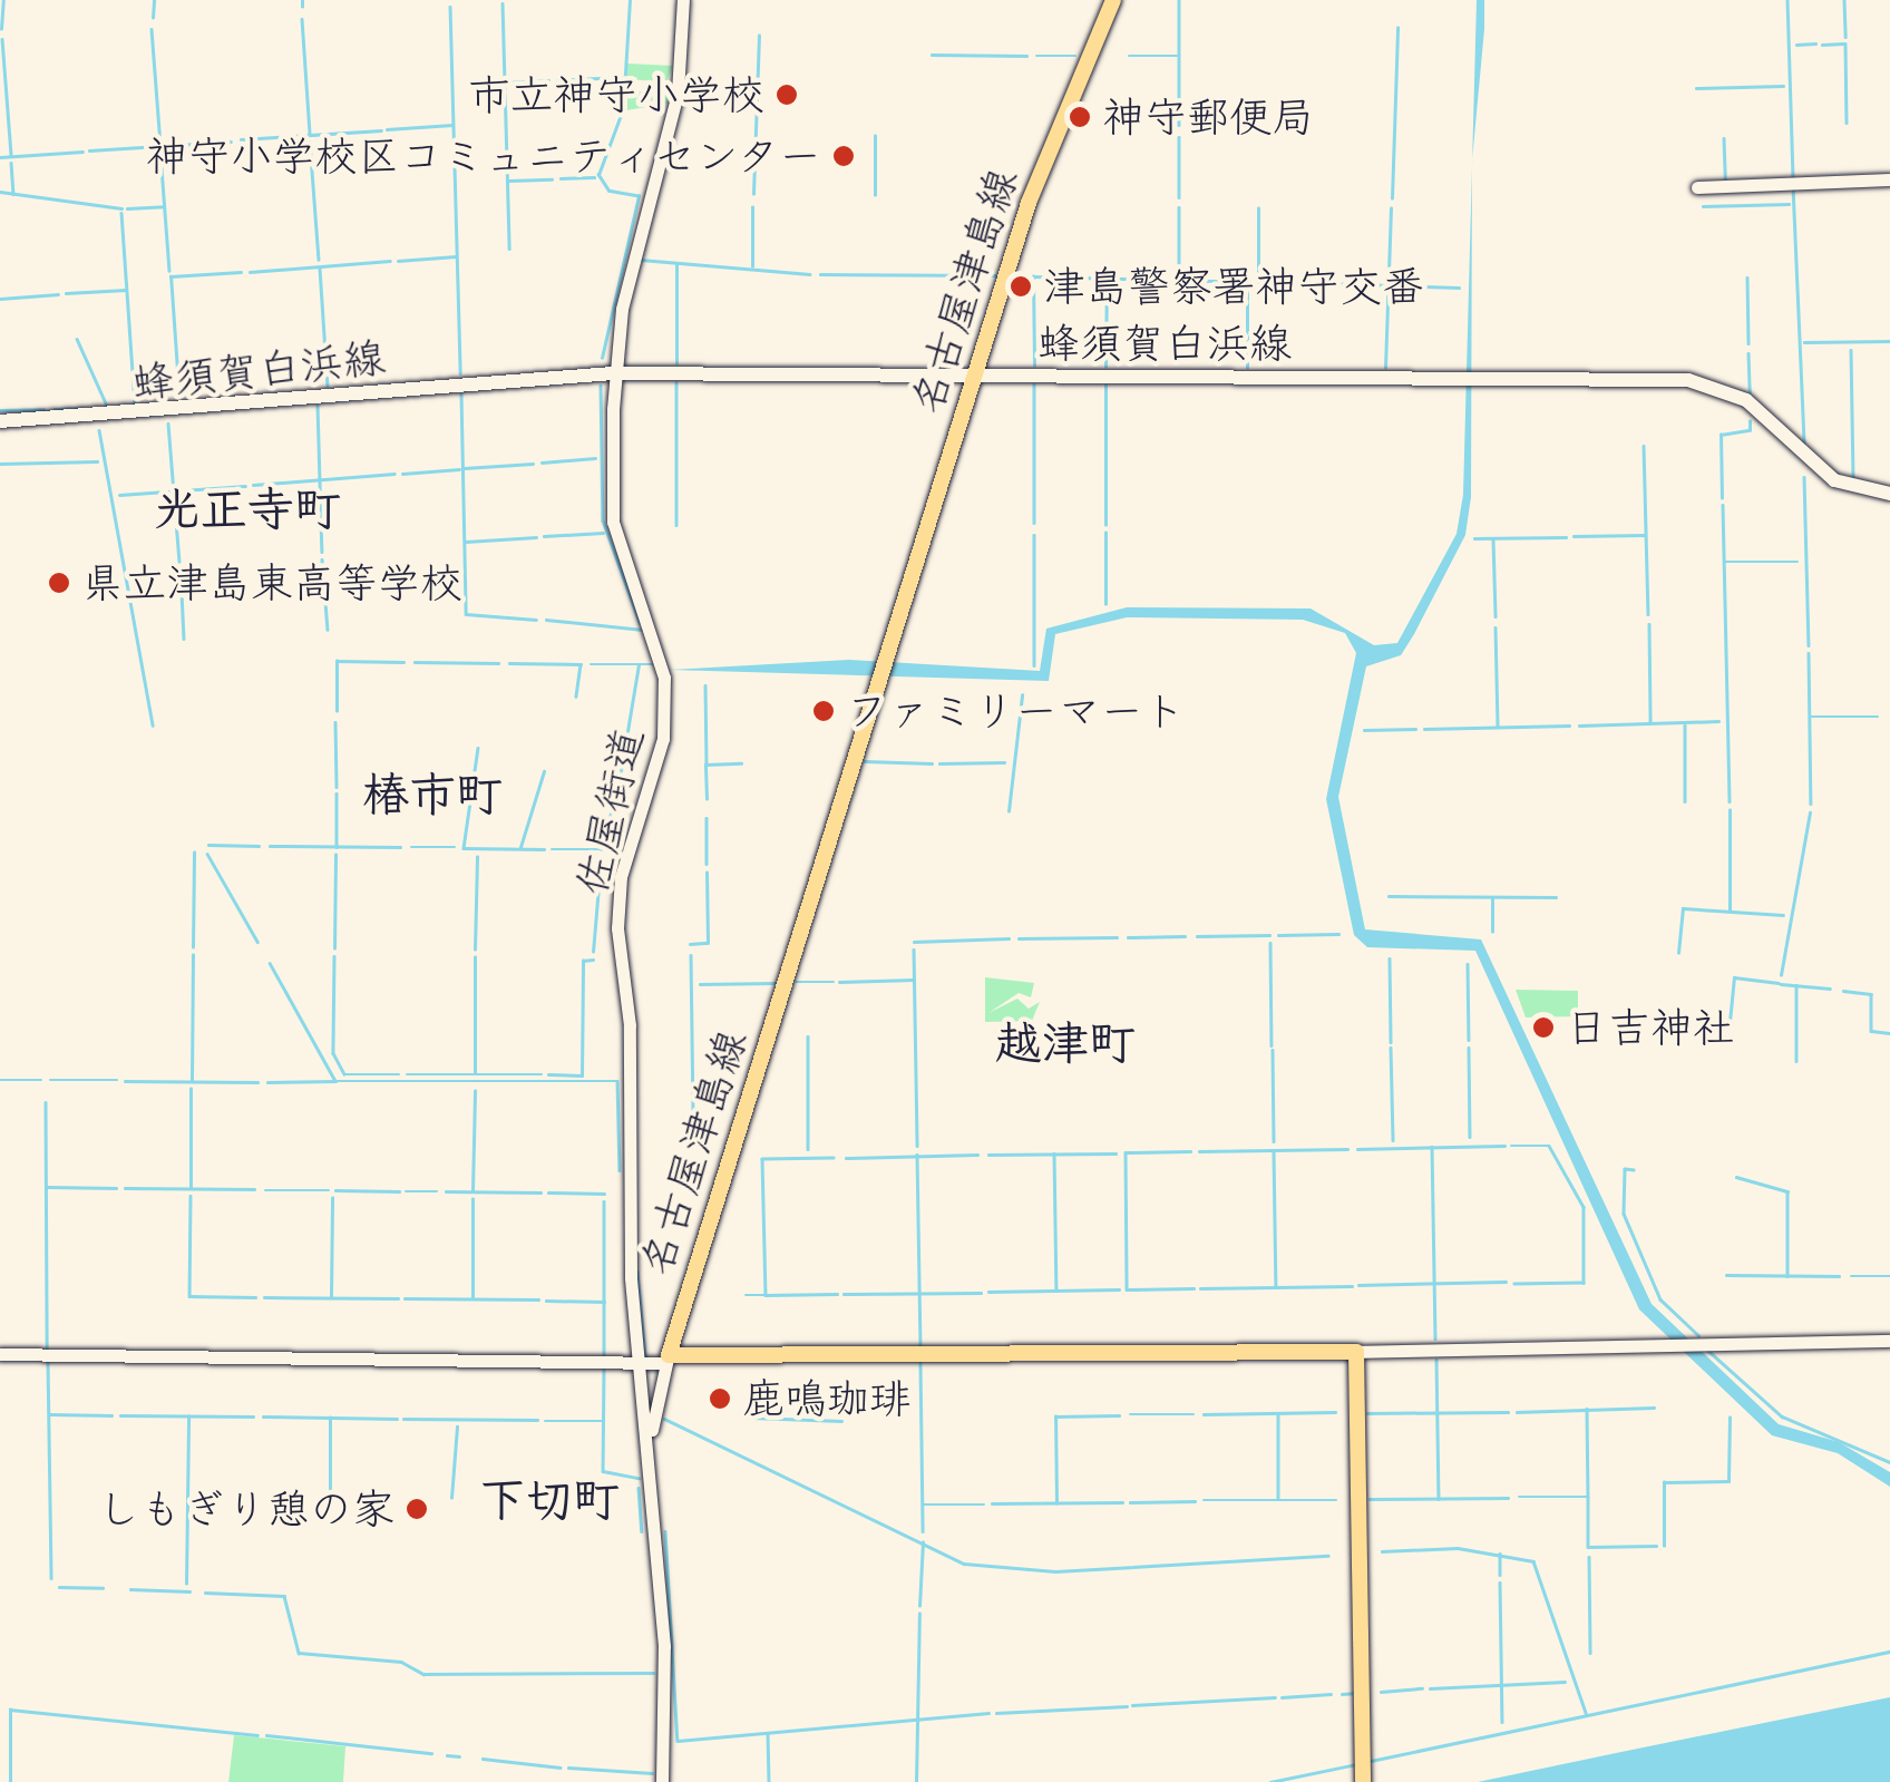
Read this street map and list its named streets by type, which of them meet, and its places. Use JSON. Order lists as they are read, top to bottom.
{
  "streets": {
    "main road": ["名古屋津島線", "蜂須賀白浜線"],
    "street": ["佐屋街道"]
  },
  "crossings": [
    ["名古屋津島線", "蜂須賀白浜線"],
    ["蜂須賀白浜線", "佐屋街道"]
  ],
  "districts": [
    "光正寺町",
    "椿市町",
    "越津町",
    "下切町"
  ],
  "places": [
    "市立神守小学校",
    "神守郵便局",
    "神守小学校区コミュニティセンター",
    "津島警察署神守交番",
    "県立津島東高等学校",
    "ファミリーマート",
    "日吉神社",
    "鹿鳴珈琲",
    "しもぎり憩の家"
  ]
}
